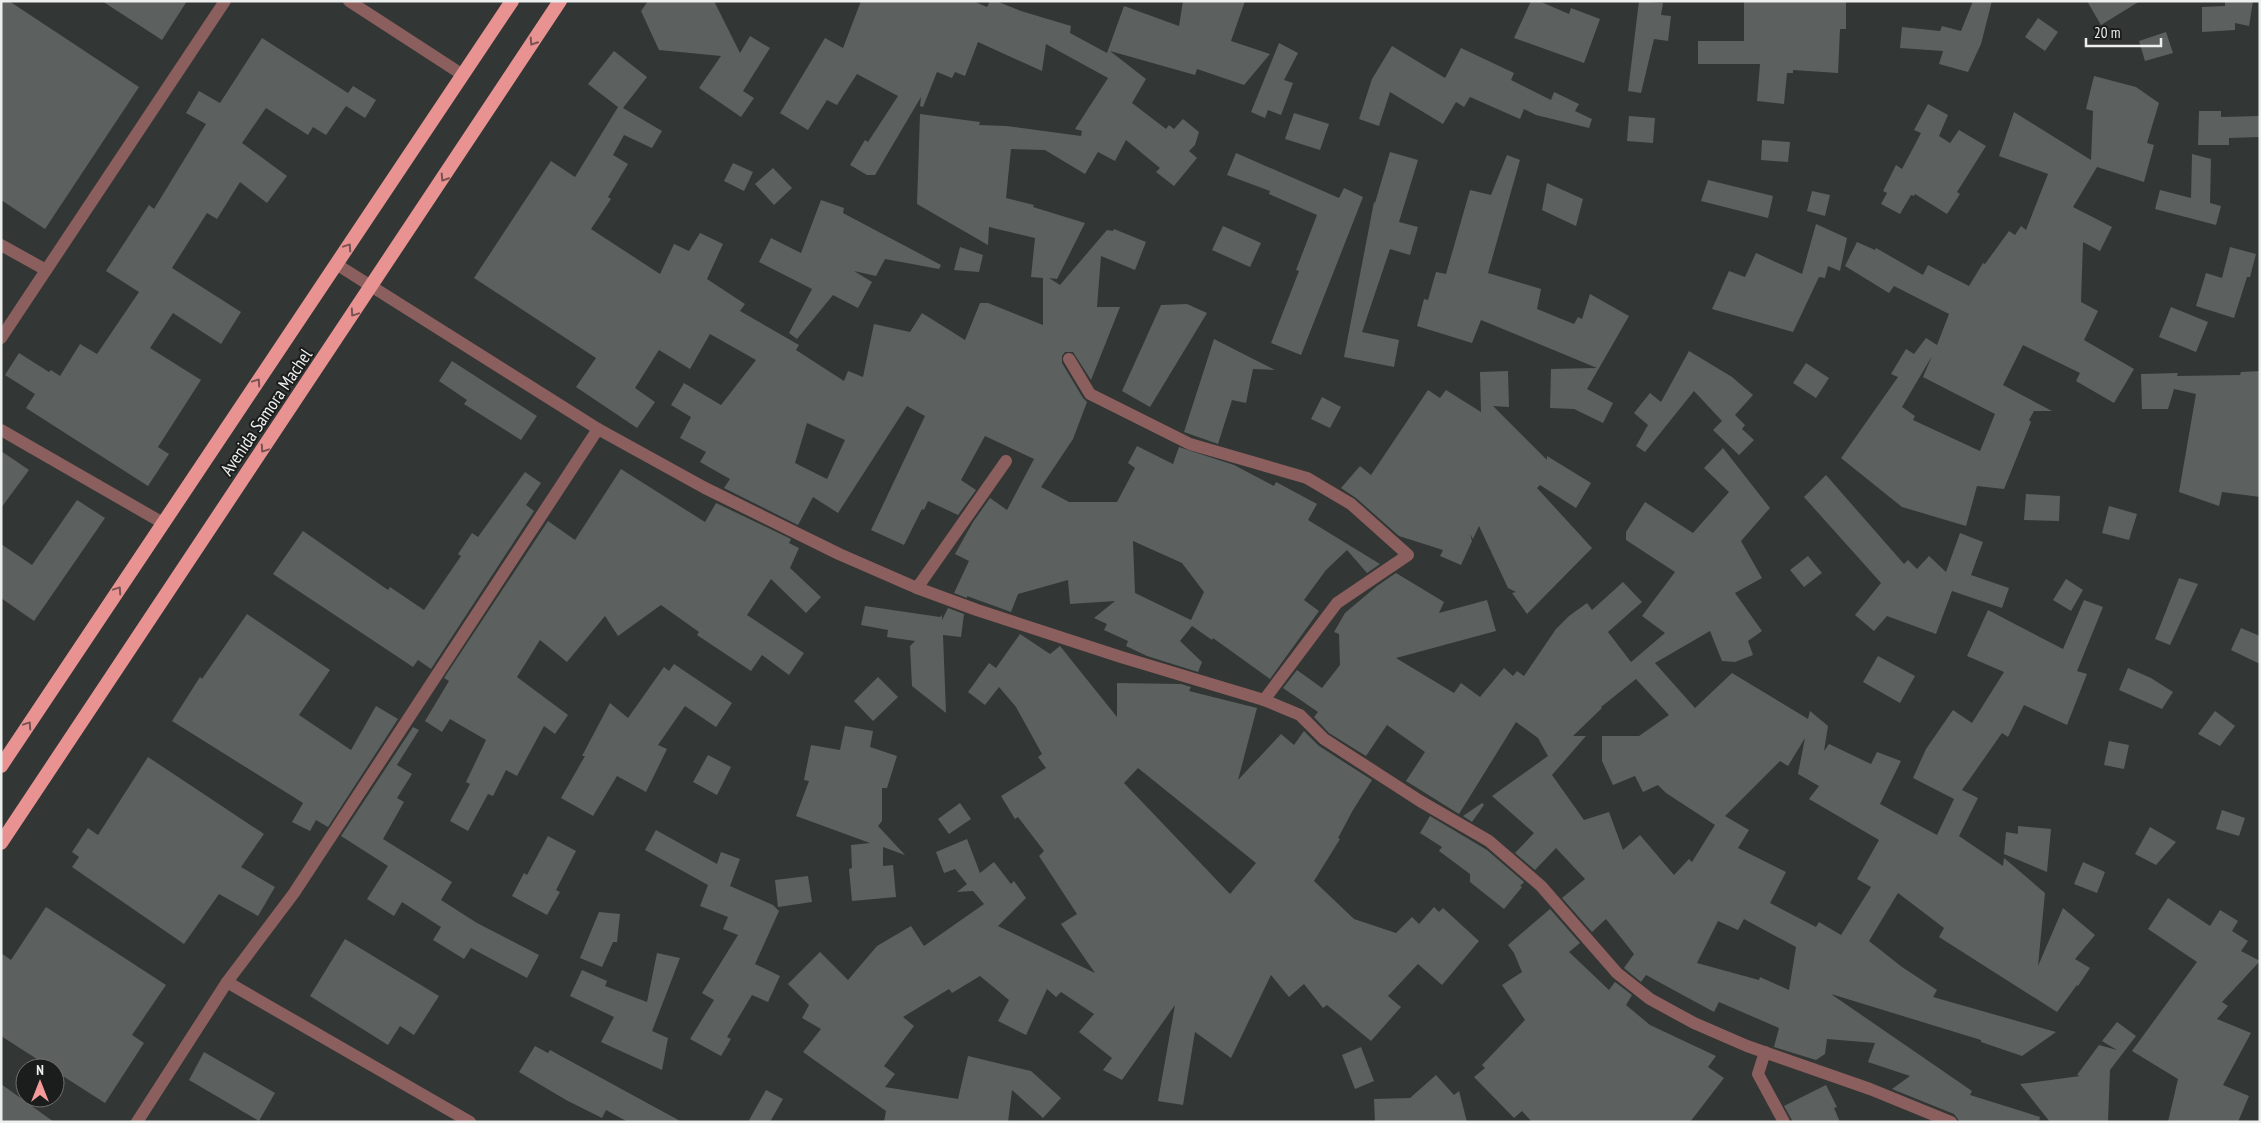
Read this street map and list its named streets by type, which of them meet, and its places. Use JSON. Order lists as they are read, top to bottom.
{
  "streets": {
    "highway": ["Avenida Samora Machel"]
  },
  "scale_bar": "20 m",
  "north": "top"
}
